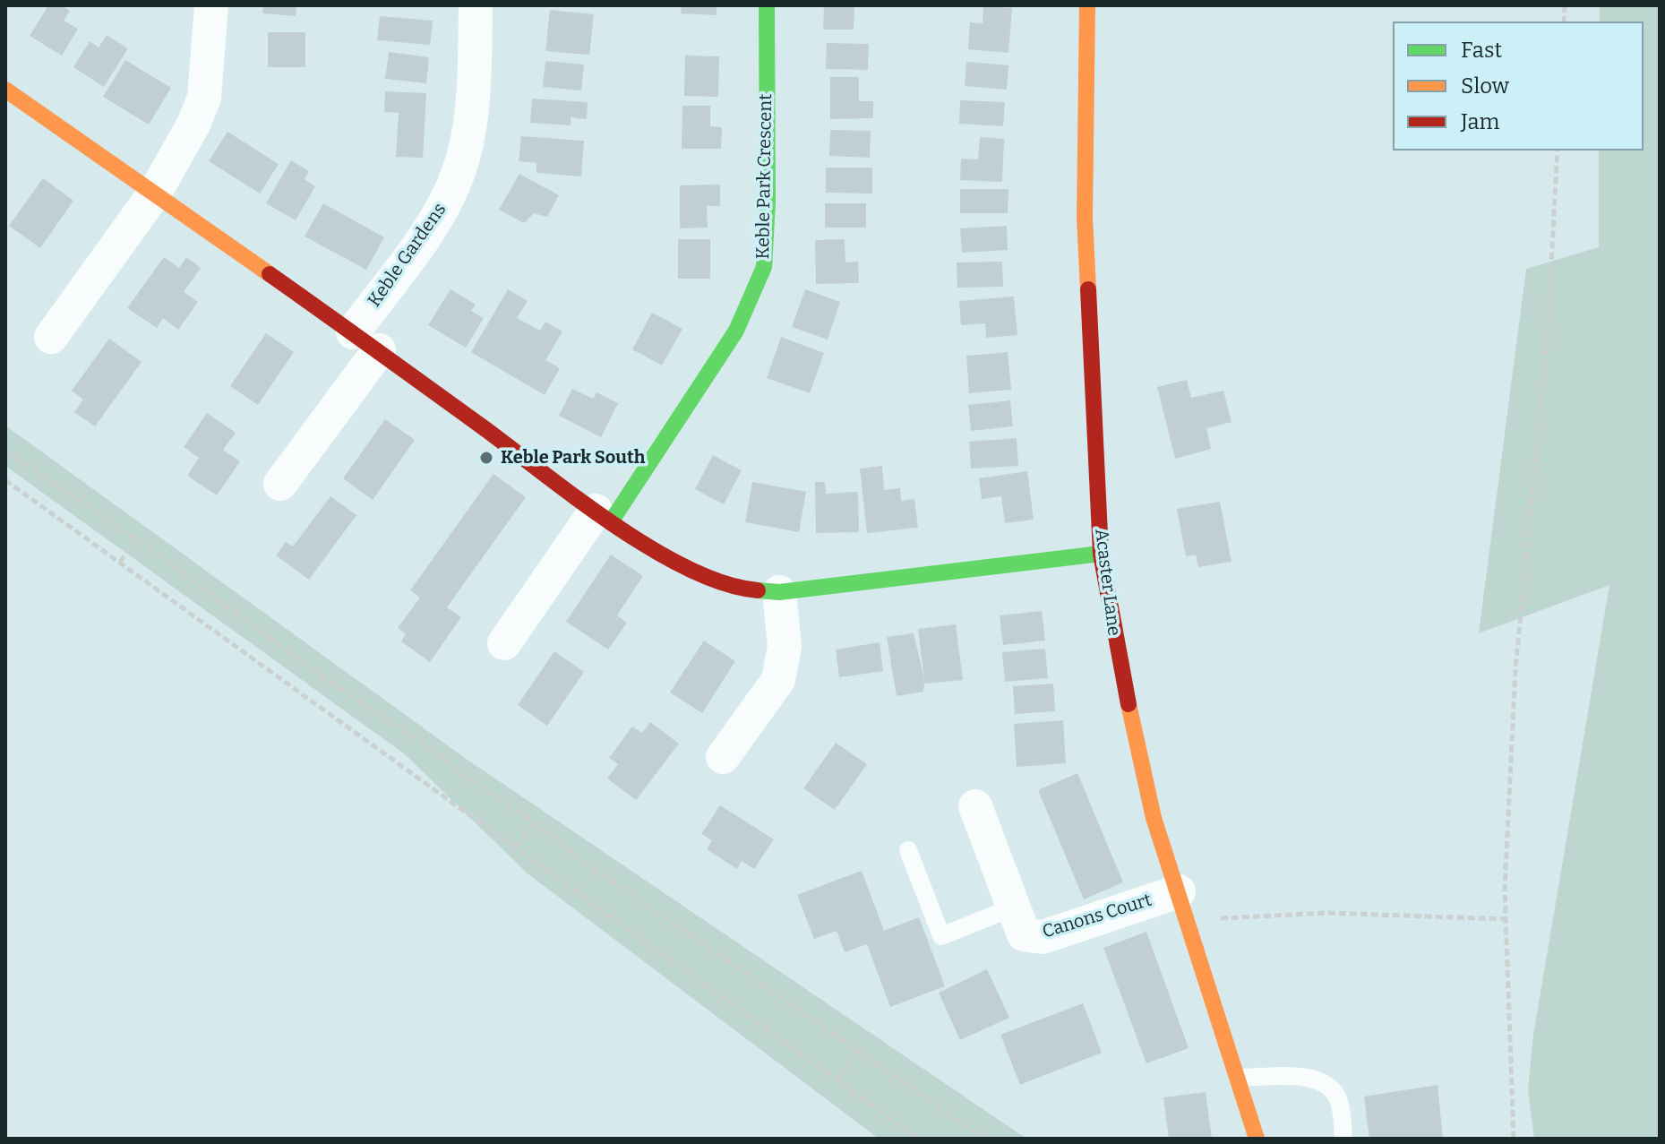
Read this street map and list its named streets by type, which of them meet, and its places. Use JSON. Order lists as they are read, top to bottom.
{
  "streets": {
    "street": [
      "Keble Park Crescent",
      "Keble Gardens",
      "Acaster Lane",
      "Canons Court"
    ]
  },
  "crossings": [
    ["Acaster Lane", "Canons Court"]
  ],
  "places": ["Keble Park South"],
  "legend": ["Fast", "Slow", "Jam"]
}
